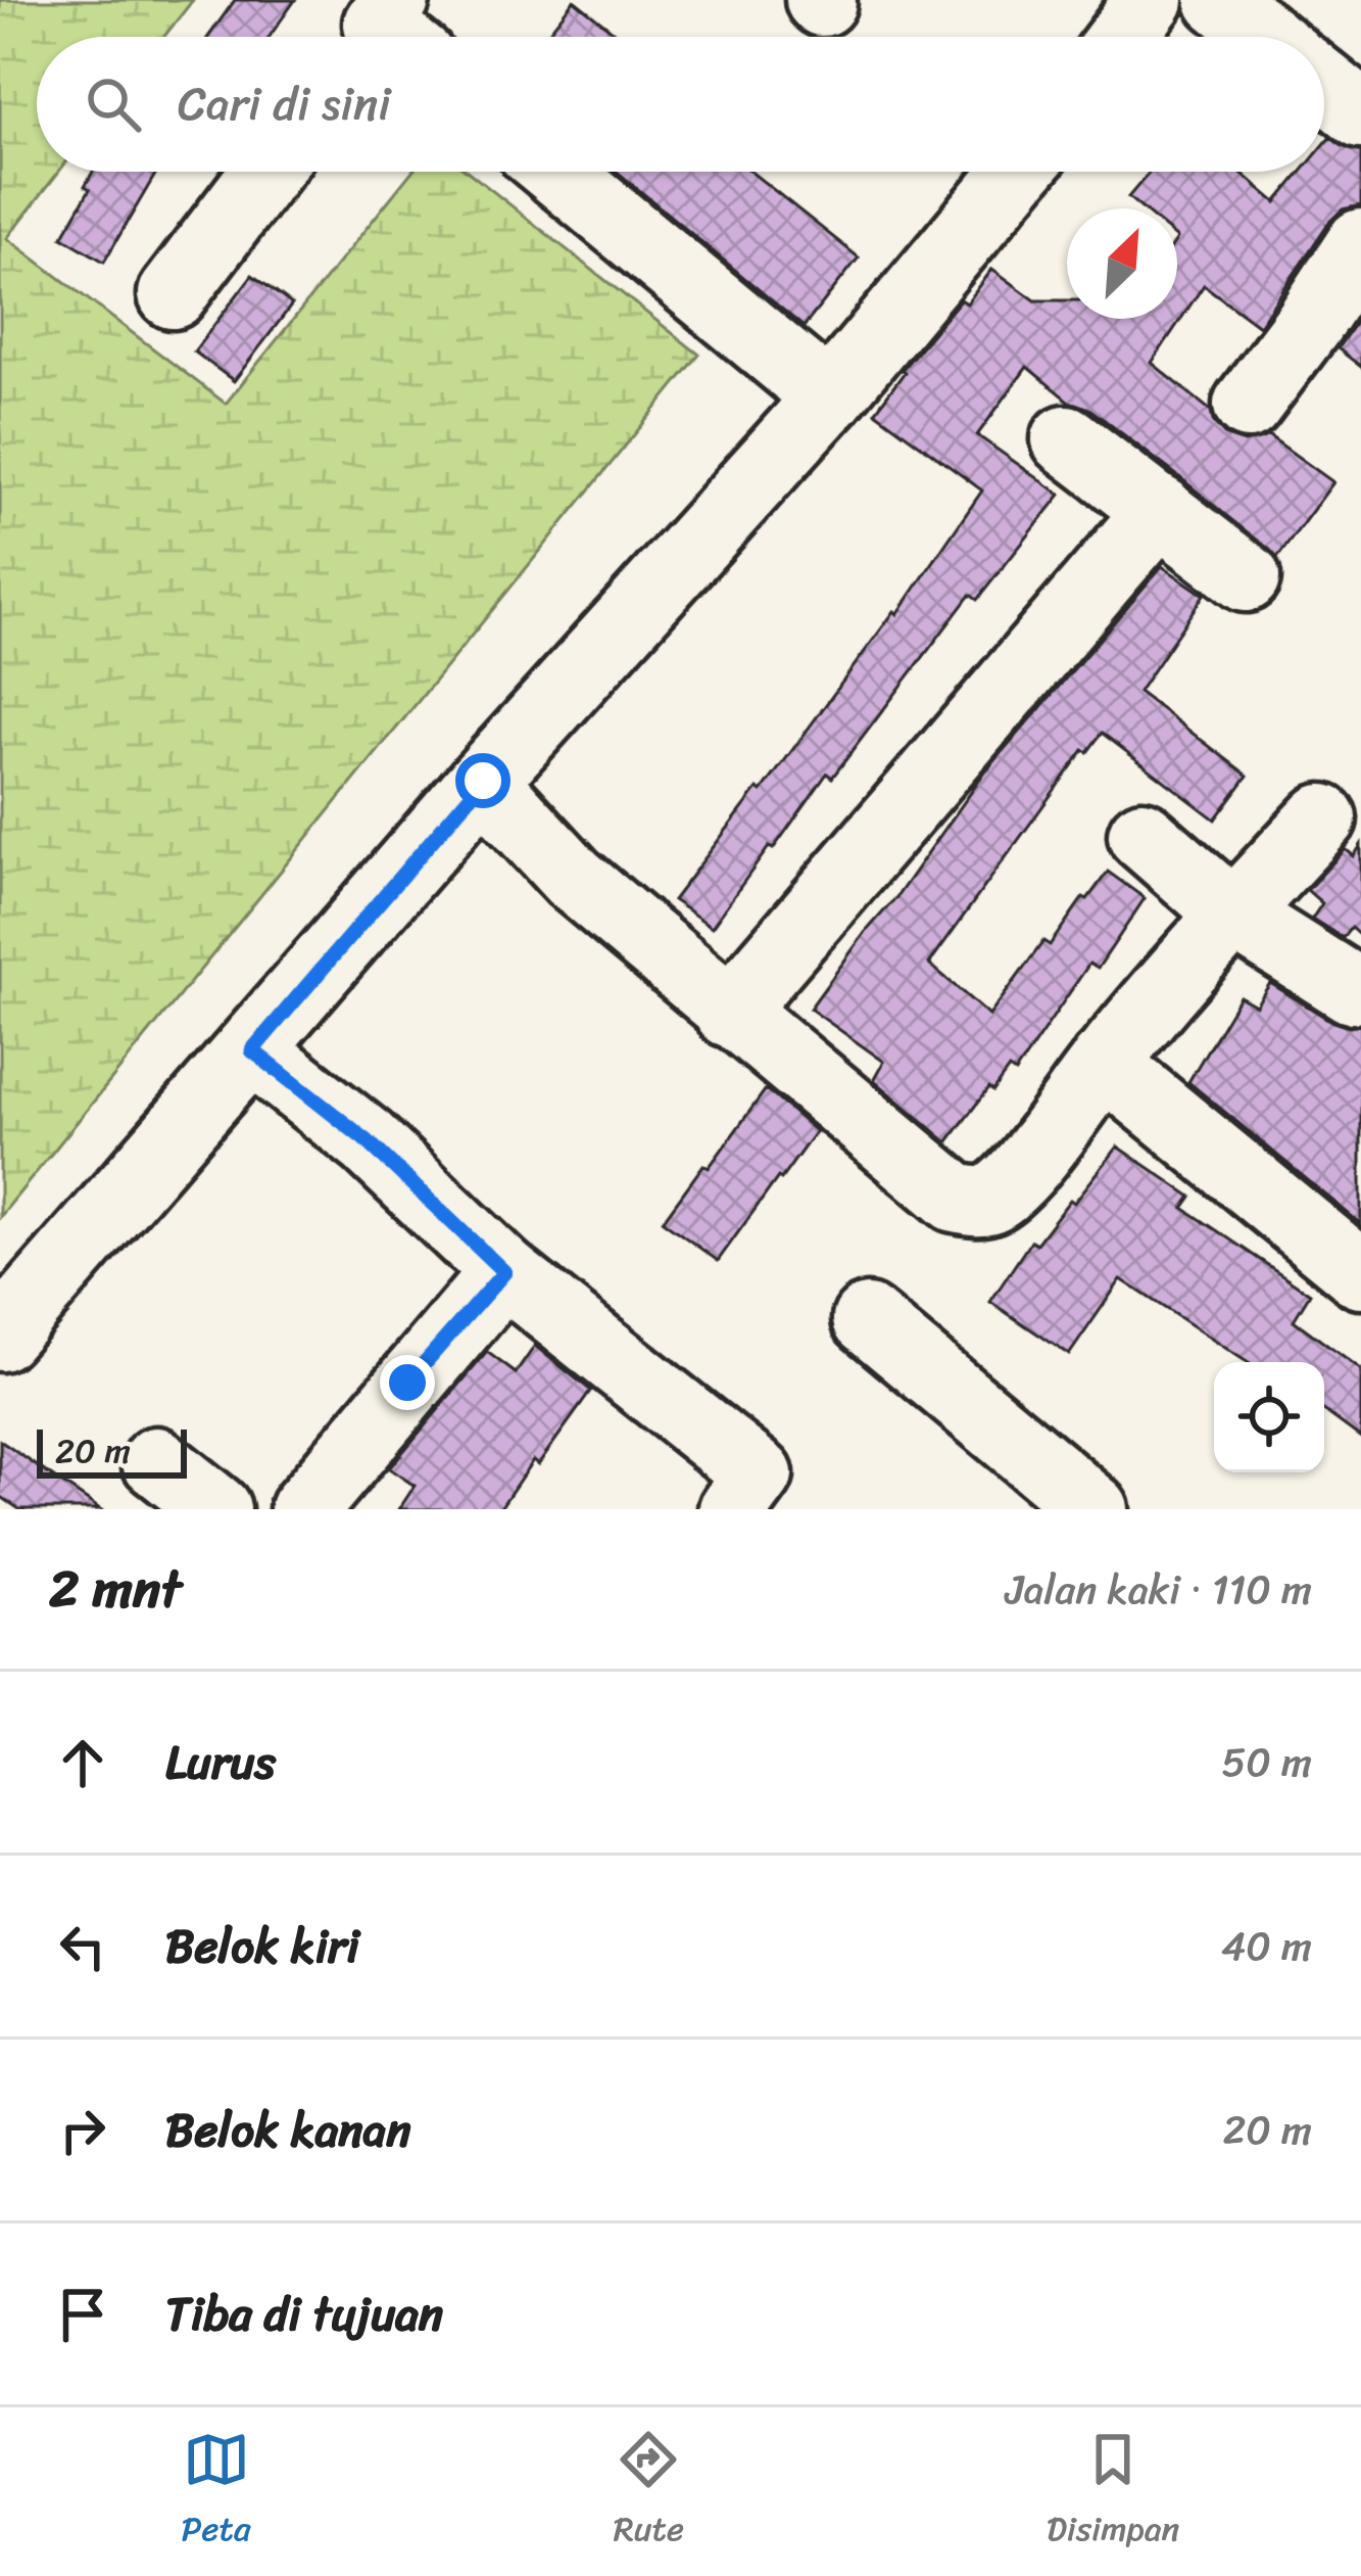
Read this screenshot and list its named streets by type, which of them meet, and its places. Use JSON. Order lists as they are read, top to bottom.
{
  "scale_bar": "20 m",
  "north": "top right",
  "page": {
    "search": "Cari di sini",
    "scale": "20 m",
    "heading": ["2 mnt", "Jalan kaki · 110 m"],
    "list": [
      ["Lurus", "50 m"],
      ["Belok kiri", "40 m"],
      ["Belok kanan", "20 m"],
      "Tiba di tujuan"
    ],
    "nav": ["Peta", "Rute", "Disimpan"]
  }
}
